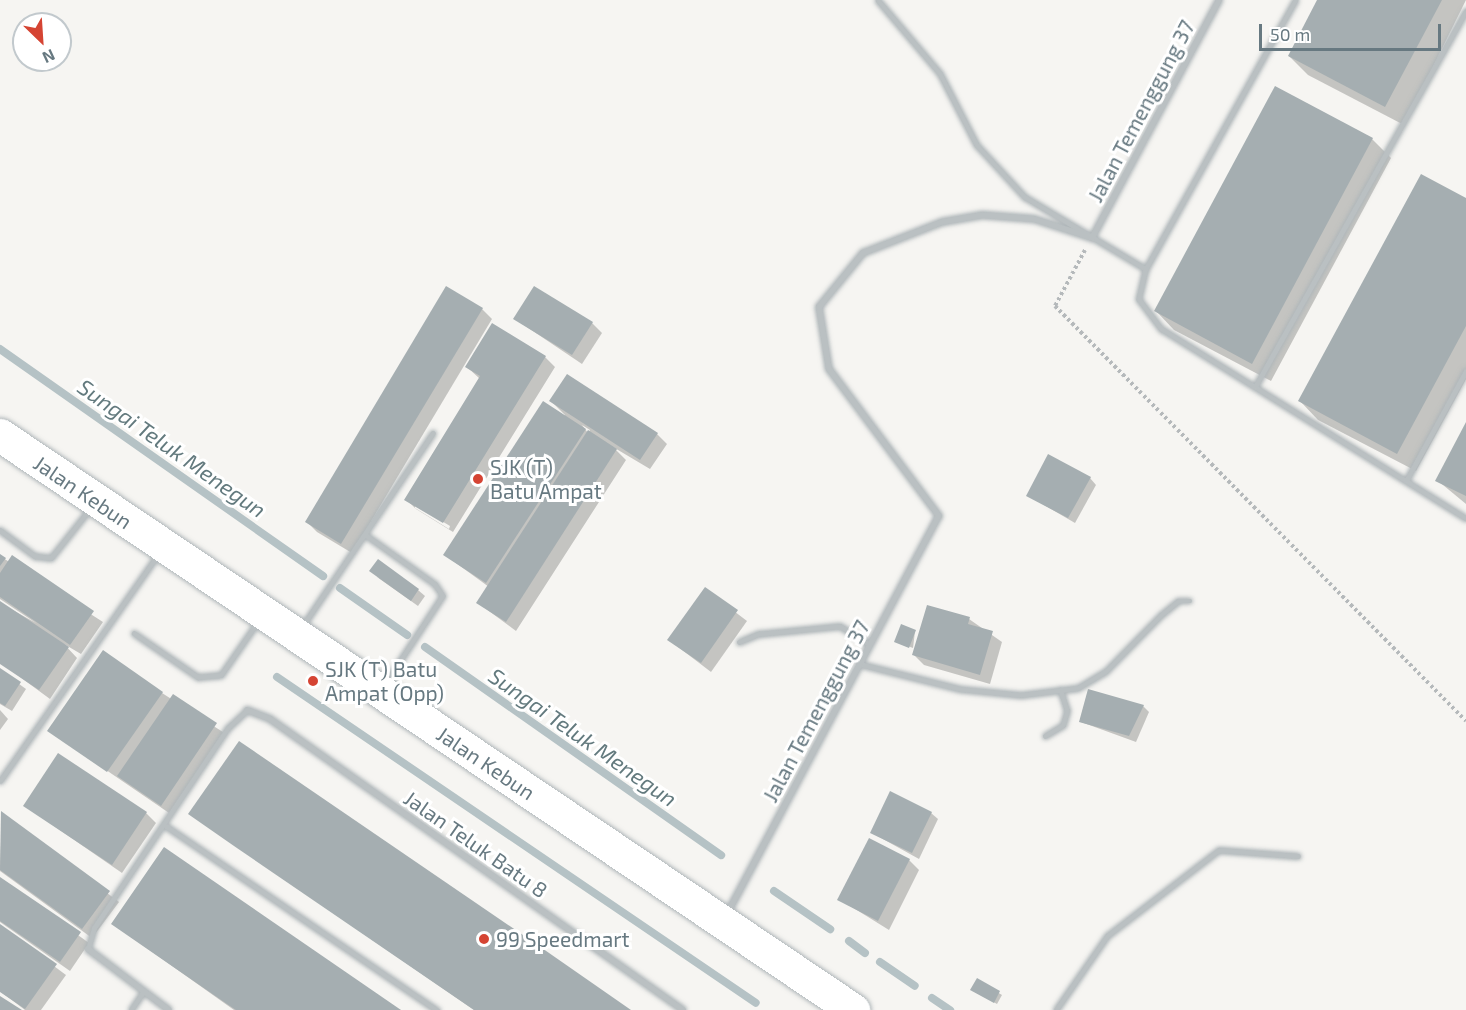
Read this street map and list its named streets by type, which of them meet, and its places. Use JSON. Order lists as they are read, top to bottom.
{
  "streets": {
    "main road": ["Jalan Kebun"],
    "street": ["Jalan Temenggung 37", "Jalan Teluk Batu 8"]
  },
  "crossings": [
    ["Jalan Temenggung 37", "Jalan Kebun"]
  ],
  "water": ["Sungai Teluk Menegun"],
  "places": ["SJK (T) Batu Ampat", "SJK (T) Batu Ampat (Opp)", "99 Speedmart"],
  "scale_bar": "50 m",
  "north": "bottom right"
}
